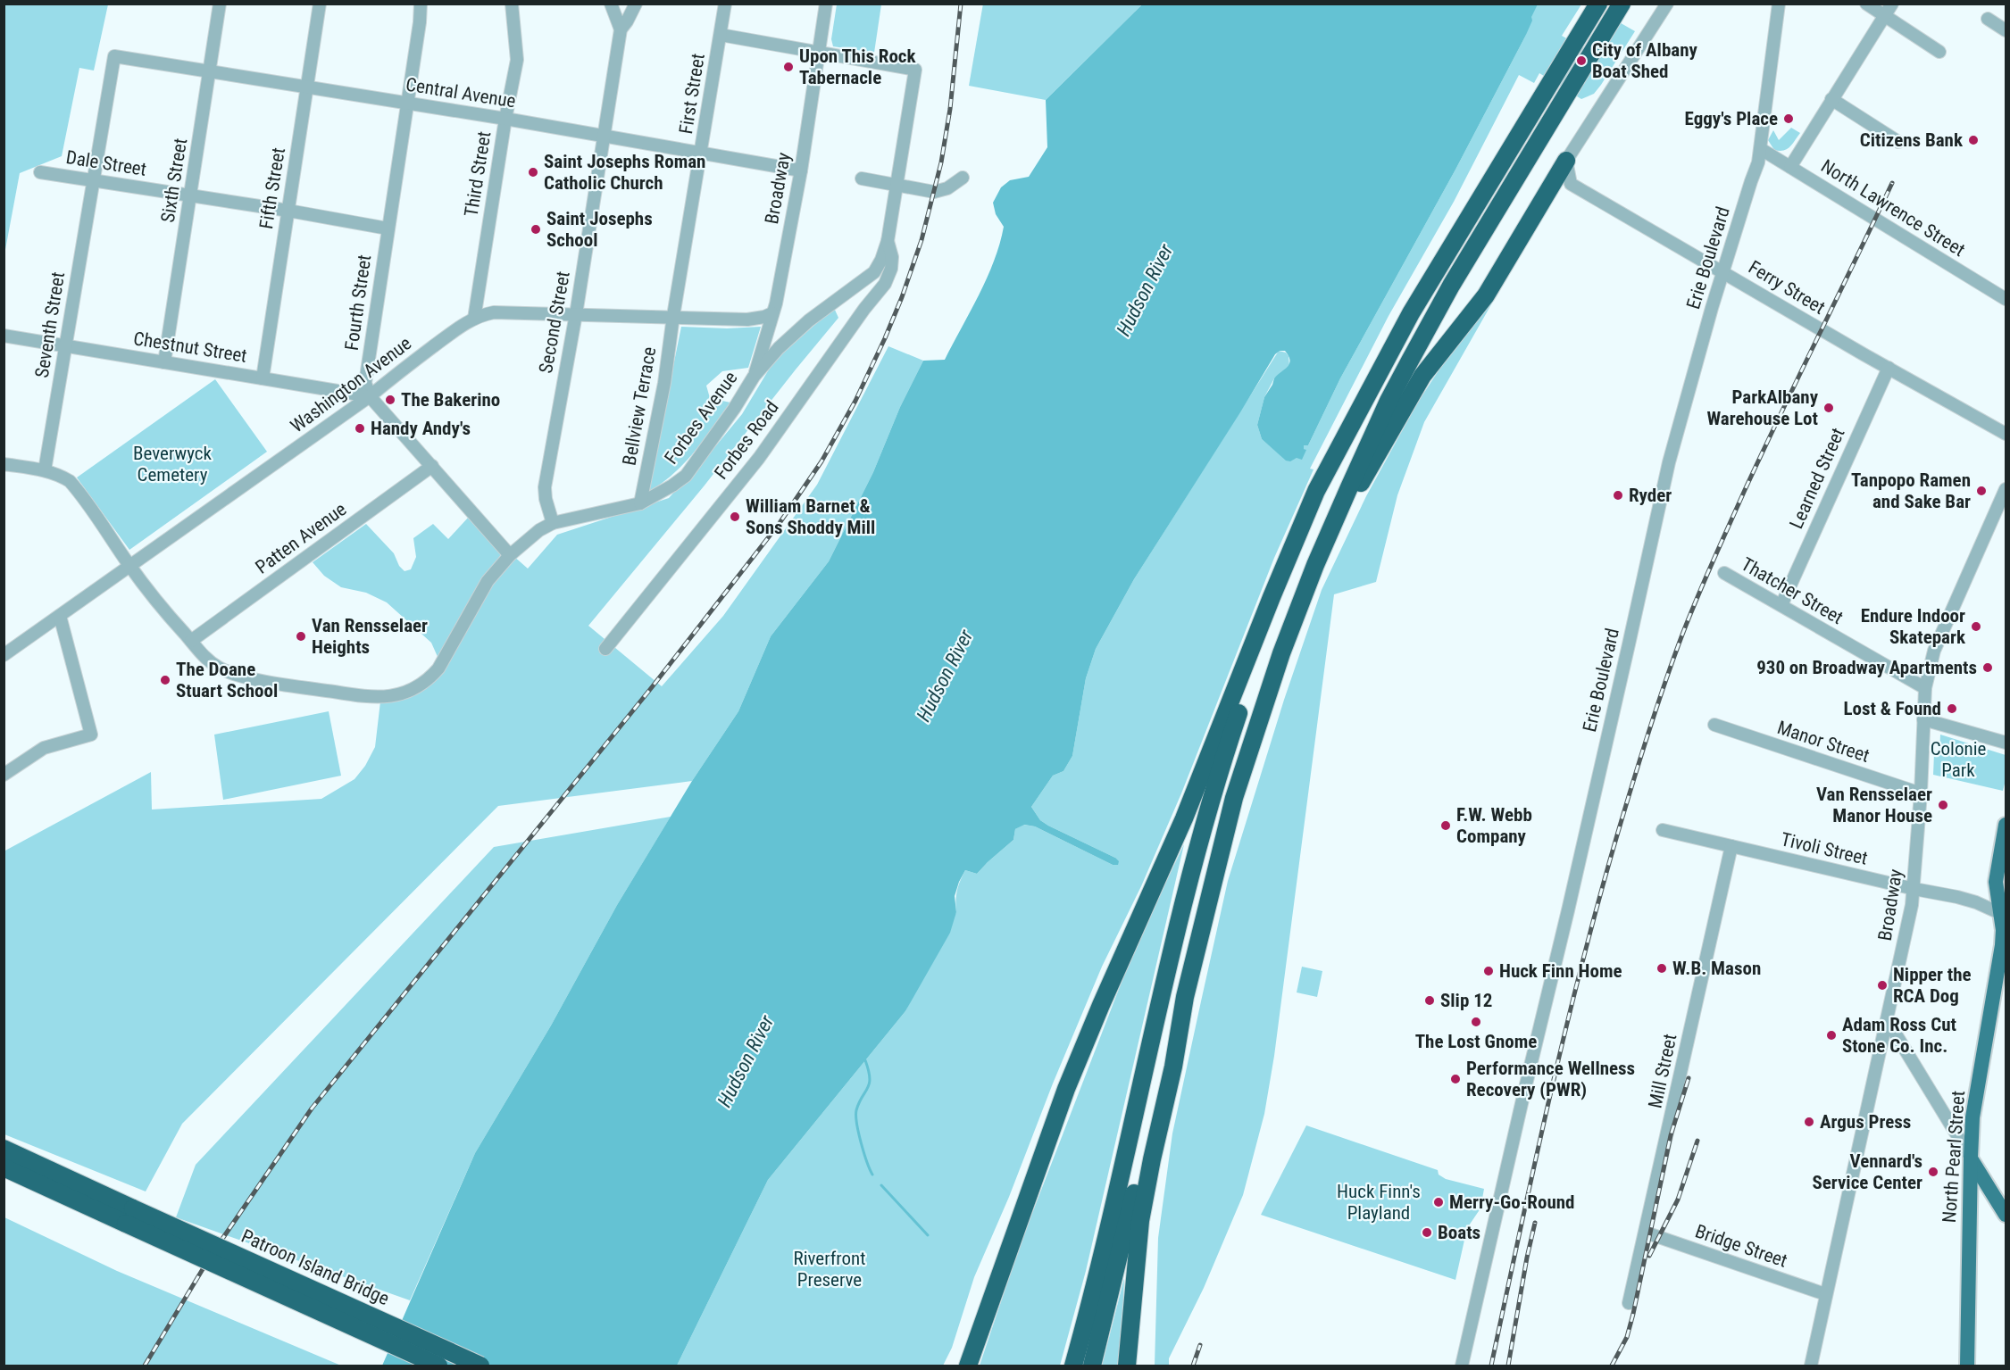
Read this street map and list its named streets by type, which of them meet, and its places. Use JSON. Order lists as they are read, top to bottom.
{
  "streets": {
    "highway": ["Patroon Island Bridge"],
    "main road": ["North Pearl Street"],
    "street": [
      "Central Avenue",
      "First Street",
      "Dale Street",
      "Third Street",
      "Sixth Street",
      "Fifth Street",
      "Broadway",
      "North Lawrence Street",
      "Erie Boulevard",
      "Ferry Street",
      "Fourth Street",
      "Second Street",
      "Seventh Street",
      "Chestnut Street",
      "Washington Avenue",
      "Bellview Terrace",
      "Forbes Avenue",
      "Forbes Road",
      "Learned Street",
      "Patten Avenue",
      "Thatcher Street",
      "Manor Street",
      "Tivoli Street",
      "Mill Street",
      "Bridge Street"
    ]
  },
  "crossings": [
    ["Central Avenue", "First Street"],
    ["Central Avenue", "Third Street"],
    ["Central Avenue", "Sixth Street"],
    ["Central Avenue", "Fifth Street"],
    ["Central Avenue", "Broadway"],
    ["Central Avenue", "Fourth Street"],
    ["Central Avenue", "Second Street"],
    ["Central Avenue", "Seventh Street"],
    ["First Street", "Washington Avenue"],
    ["First Street", "Bellview Terrace"],
    ["Dale Street", "Sixth Street"],
    ["Dale Street", "Fifth Street"],
    ["Dale Street", "Fourth Street"],
    ["Dale Street", "Seventh Street"],
    ["Third Street", "Washington Avenue"],
    ["Sixth Street", "Chestnut Street"],
    ["Fifth Street", "Chestnut Street"],
    ["Broadway", "Washington Avenue"],
    ["Broadway", "Forbes Avenue"],
    ["Broadway", "Thatcher Street"],
    ["Broadway", "Manor Street"],
    ["Broadway", "Tivoli Street"],
    ["Broadway", "Bridge Street"],
    ["North Lawrence Street", "Erie Boulevard"],
    ["Erie Boulevard", "Ferry Street"],
    ["Ferry Street", "Learned Street"],
    ["Fourth Street", "Chestnut Street"],
    ["Fourth Street", "Washington Avenue"],
    ["Second Street", "Washington Avenue"],
    ["Second Street", "Forbes Avenue"],
    ["Seventh Street", "Chestnut Street"],
    ["Chestnut Street", "Washington Avenue"],
    ["Washington Avenue", "Bellview Terrace"],
    ["Washington Avenue", "Forbes Avenue"],
    ["Bellview Terrace", "Forbes Avenue"],
    ["Forbes Avenue", "Forbes Road"],
    ["Forbes Avenue", "Patten Avenue"],
    ["Learned Street", "Thatcher Street"],
    ["Tivoli Street", "Mill Street"],
    ["Tivoli Street", "North Pearl Street"],
    ["Mill Street", "Bridge Street"]
  ],
  "water": ["Hudson River"],
  "parks": [
    "Beverwyck Cemetery",
    "Colonie Park",
    "Huck Finn's Playland",
    "Riverfront Preserve"
  ],
  "places": [
    "City of Albany Boat Shed",
    "Upon This Rock Tabernacle",
    "Eggy's Place",
    "Citizens Bank",
    "Saint Josephs Roman Catholic Church",
    "Saint Josephs School",
    "The Bakerino",
    "ParkAlbany Warehouse Lot",
    "Handy Andy's",
    "Tanpopo Ramen and Sake Bar",
    "Ryder",
    "William Barnet & Sons Shoddy Mill",
    "Endure Indoor Skatepark",
    "Van Rensselaer Heights",
    "930 on Broadway Apartments",
    "The Doane Stuart School",
    "Lost & Found",
    "Van Rensselaer Manor House",
    "F.W. Webb Company",
    "W.B. Mason",
    "Huck Finn Home",
    "Nipper the RCA Dog",
    "Slip 12",
    "The Lost Gnome",
    "Adam Ross Cut Stone Co. Inc.",
    "Performance Wellness Recovery (PWR)",
    "Argus Press",
    "Vennard's Service Center",
    "Merry-Go-Round",
    "Boats"
  ]
}
